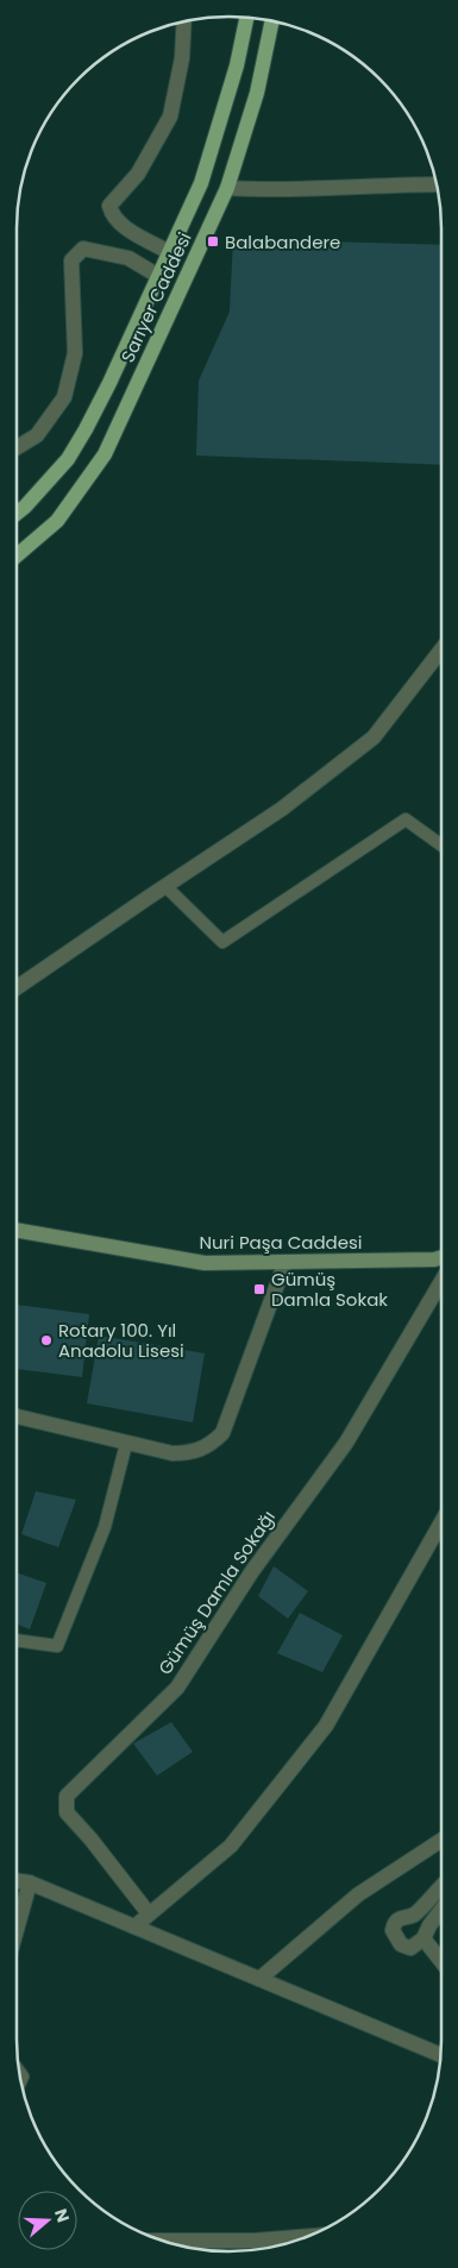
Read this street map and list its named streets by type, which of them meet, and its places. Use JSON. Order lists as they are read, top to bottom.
{
  "streets": {
    "main road": ["Sarıyer Caddesi"],
    "street": ["Nuri Paşa Caddesi", "Gümüş Damla Sokağı"]
  },
  "places": {
    "transit": ["Balabandere", "Gümüş Damla Sokak"],
    "other": ["Rotary 100. Yıl Anadolu Lisesi"]
  },
  "north": "right"
}
